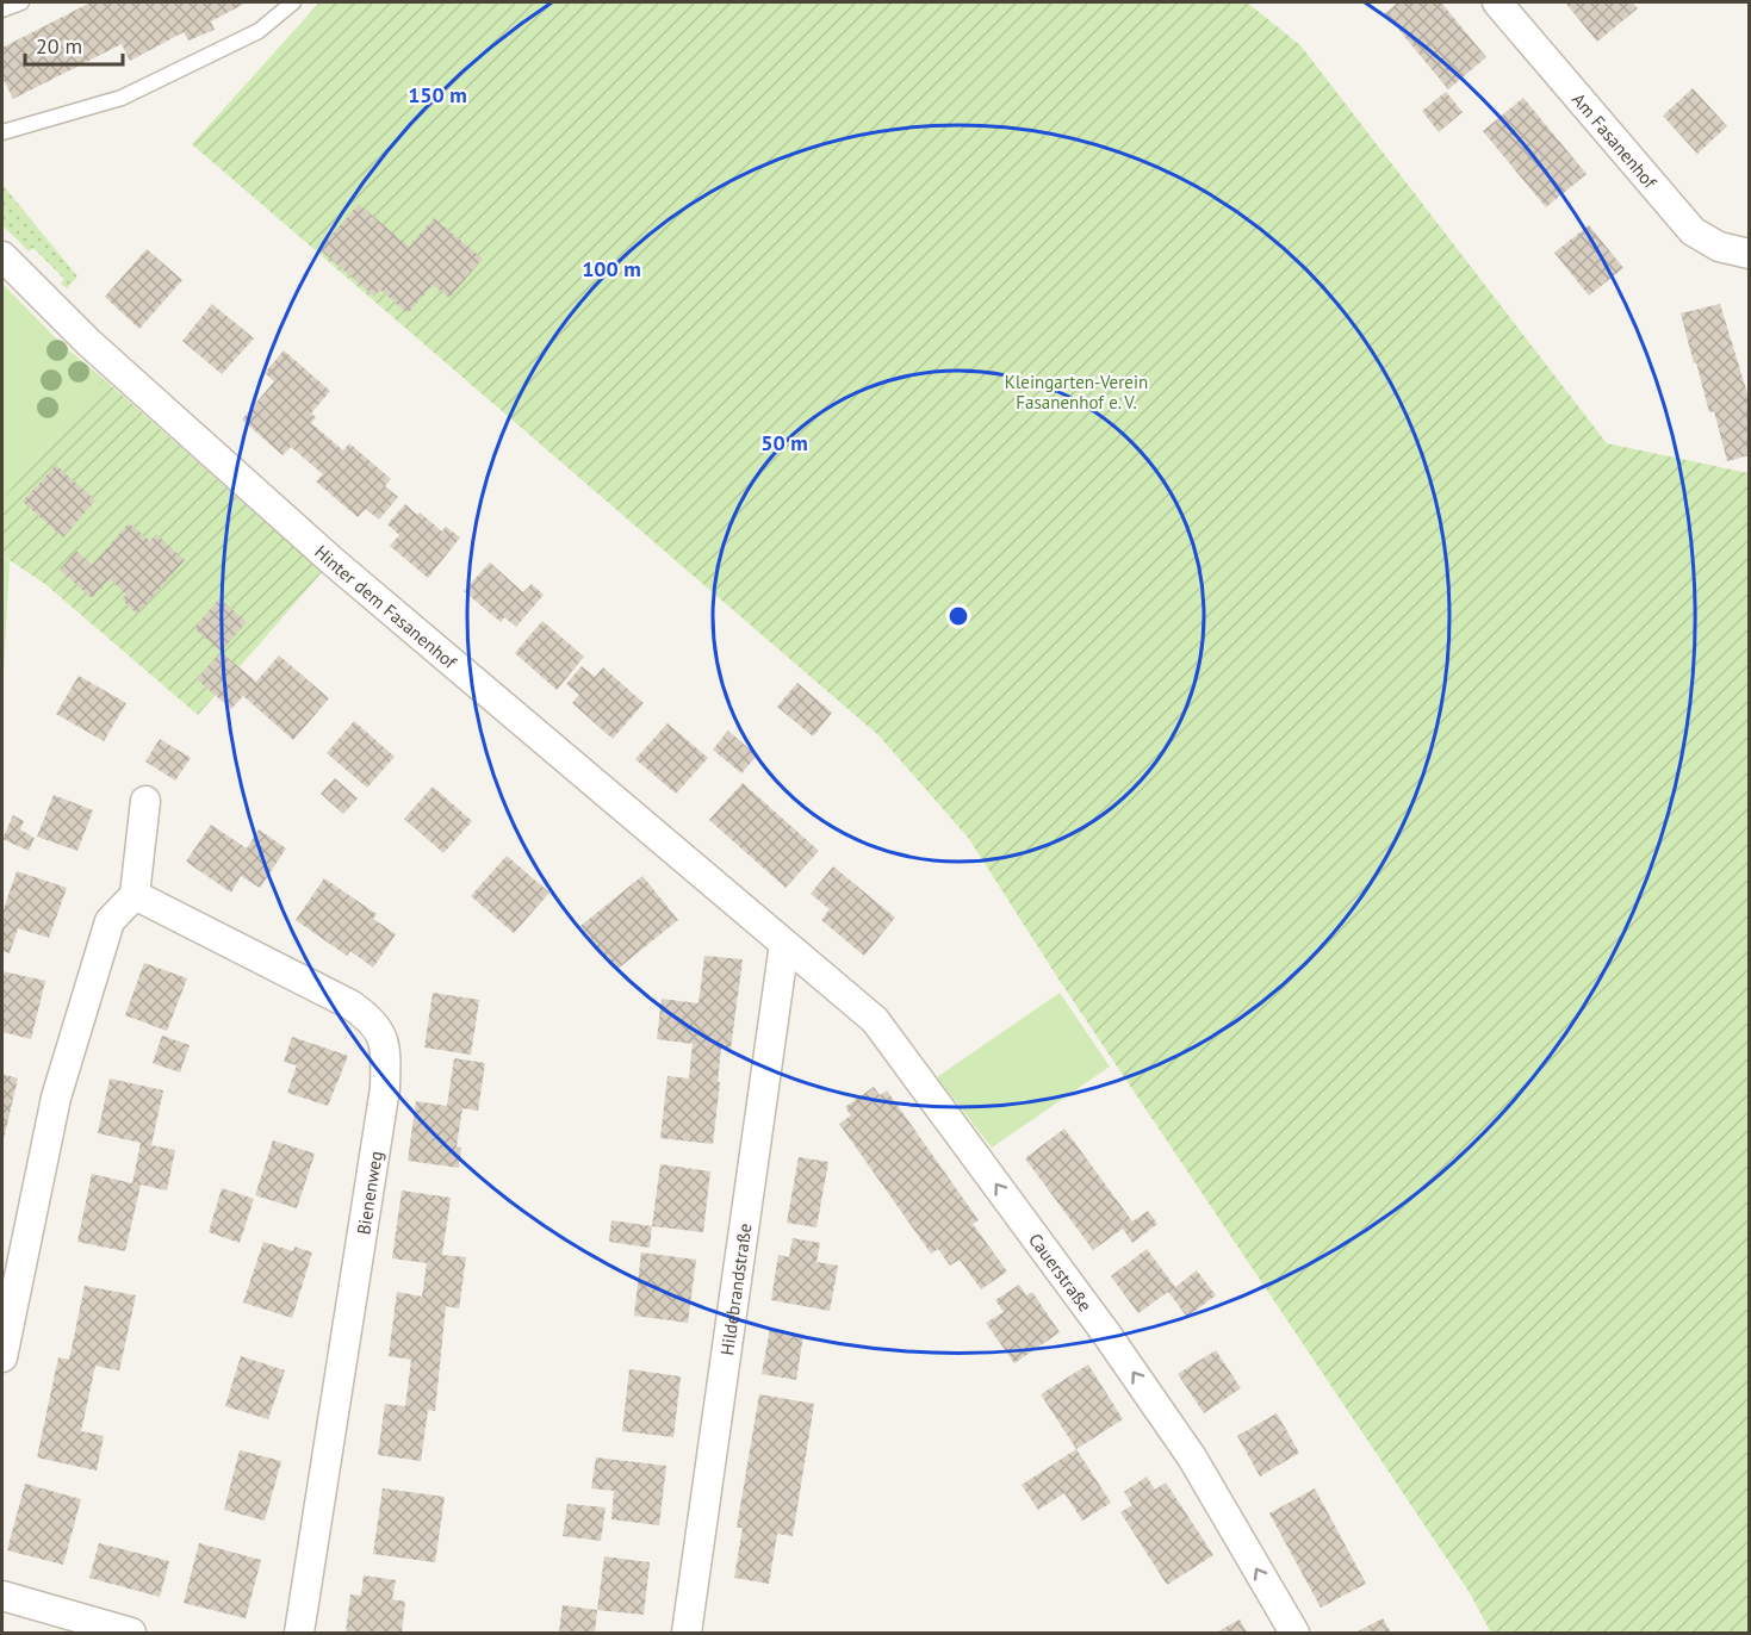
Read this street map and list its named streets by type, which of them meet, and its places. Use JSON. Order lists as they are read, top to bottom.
{
  "streets": {
    "street": [
      "Am Fasanenhof",
      "Hinter dem Fasanenhof",
      "Bienenweg",
      "Cauerstraße",
      "Hildebrandstraße"
    ]
  },
  "crossings": [
    ["Hinter dem Fasanenhof", "Cauerstraße"],
    ["Hinter dem Fasanenhof", "Hildebrandstraße"],
    ["Cauerstraße", "Hildebrandstraße"]
  ],
  "one_way": ["Cauerstraße"],
  "parks": ["Kleingarten-Verein Fasanenhof e. V."],
  "scale_bar": "20 m",
  "rings": ["150 m", "100 m", "50 m"]
}
